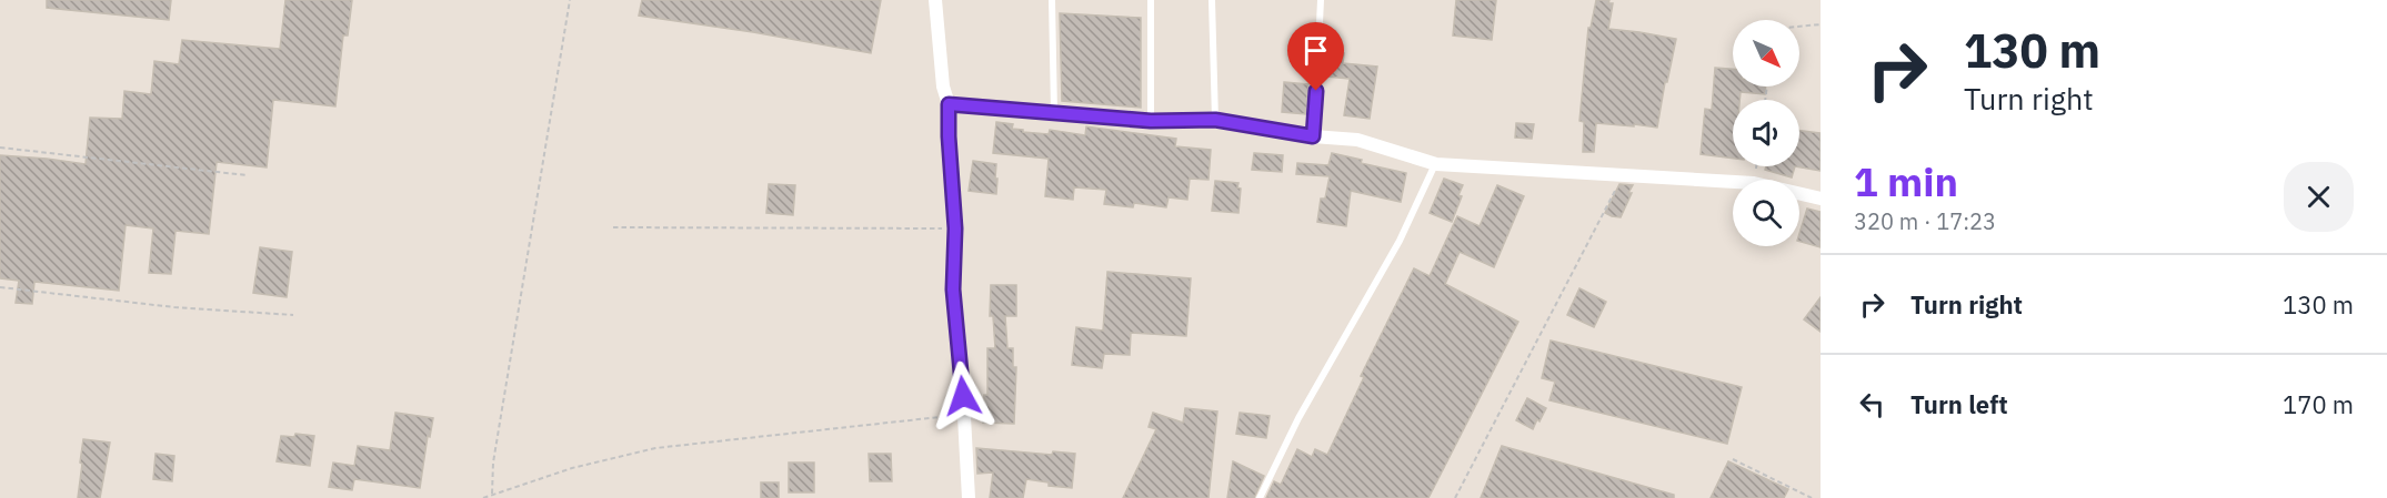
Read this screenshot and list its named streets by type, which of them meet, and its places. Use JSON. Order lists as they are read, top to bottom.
{
  "north": "bottom right",
  "page": {
    "turn": ["130 m", "Turn right"],
    "heading": ["1 min", "320 m · 17:23"],
    "list": [
      {
        "name": "Turn right",
        "value": "130 m"
      },
      {
        "name": "Turn left",
        "value": "170 m"
      }
    ]
  }
}
